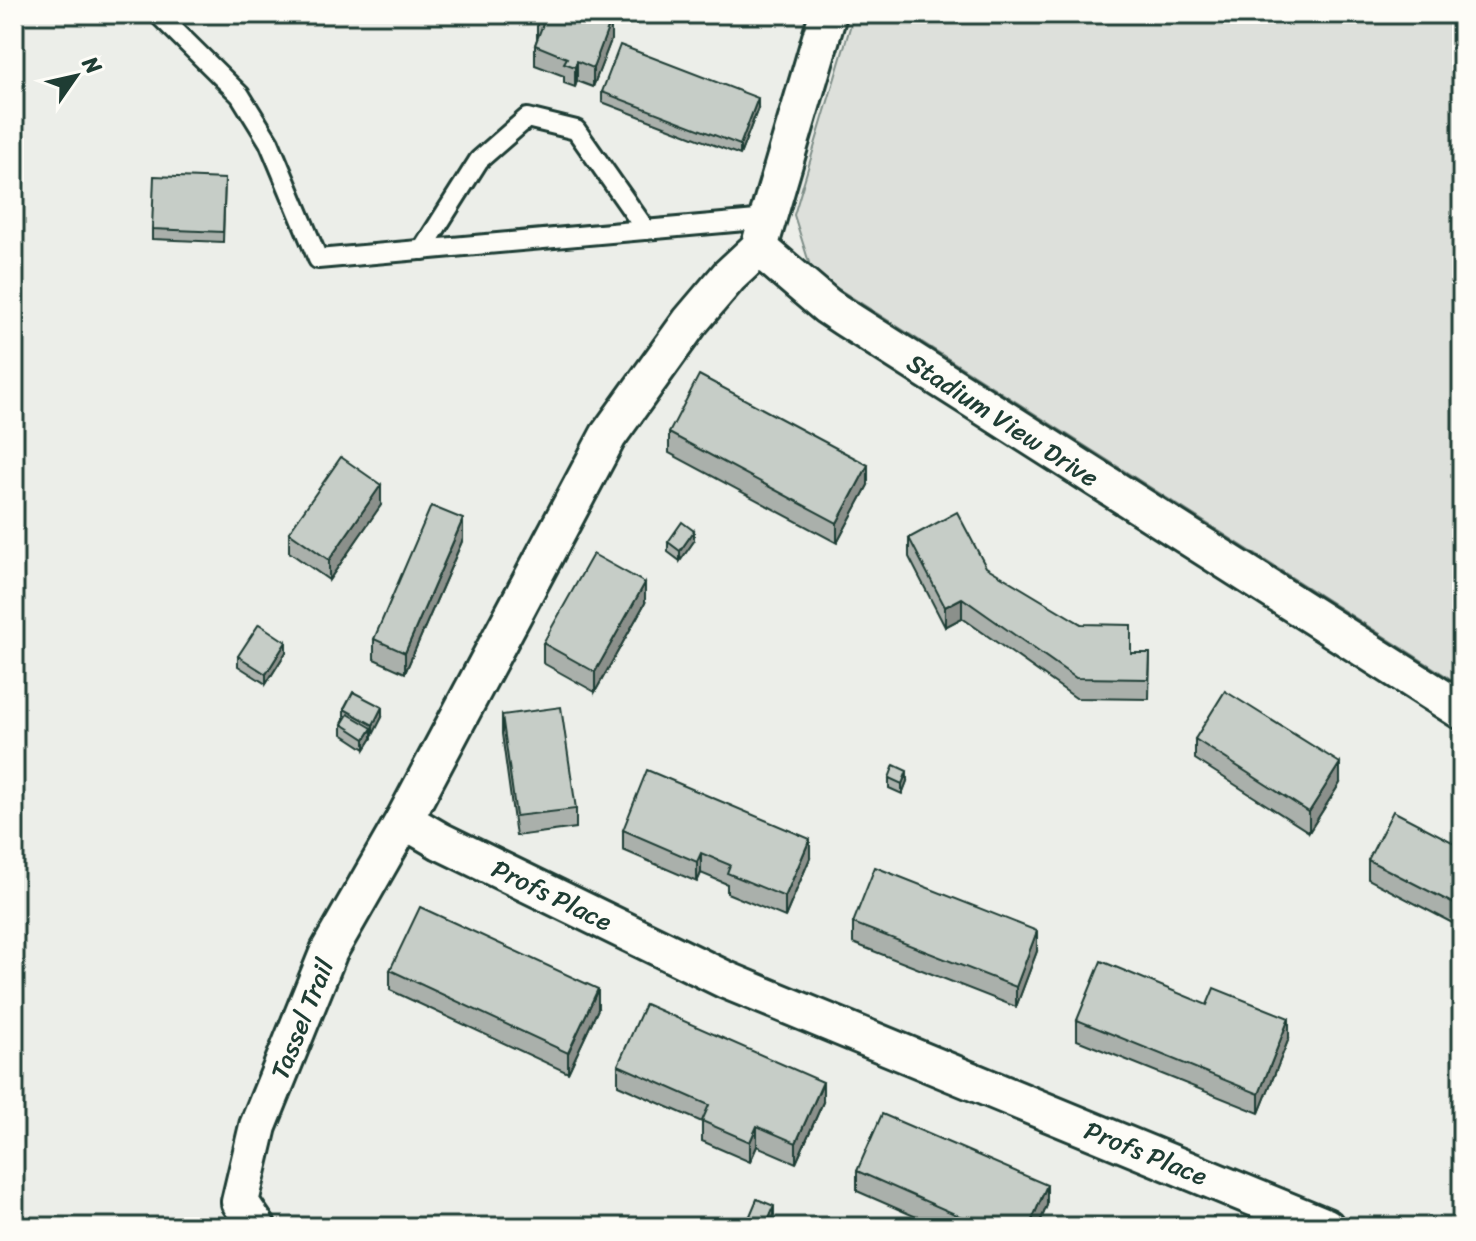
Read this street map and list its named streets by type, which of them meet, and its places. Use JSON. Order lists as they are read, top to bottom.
{
  "streets": {
    "street": ["Stadium View Drive", "Profs Place", "Tassel Trail"]
  },
  "crossings": [
    ["Profs Place", "Tassel Trail"]
  ],
  "north": "top right"
}
